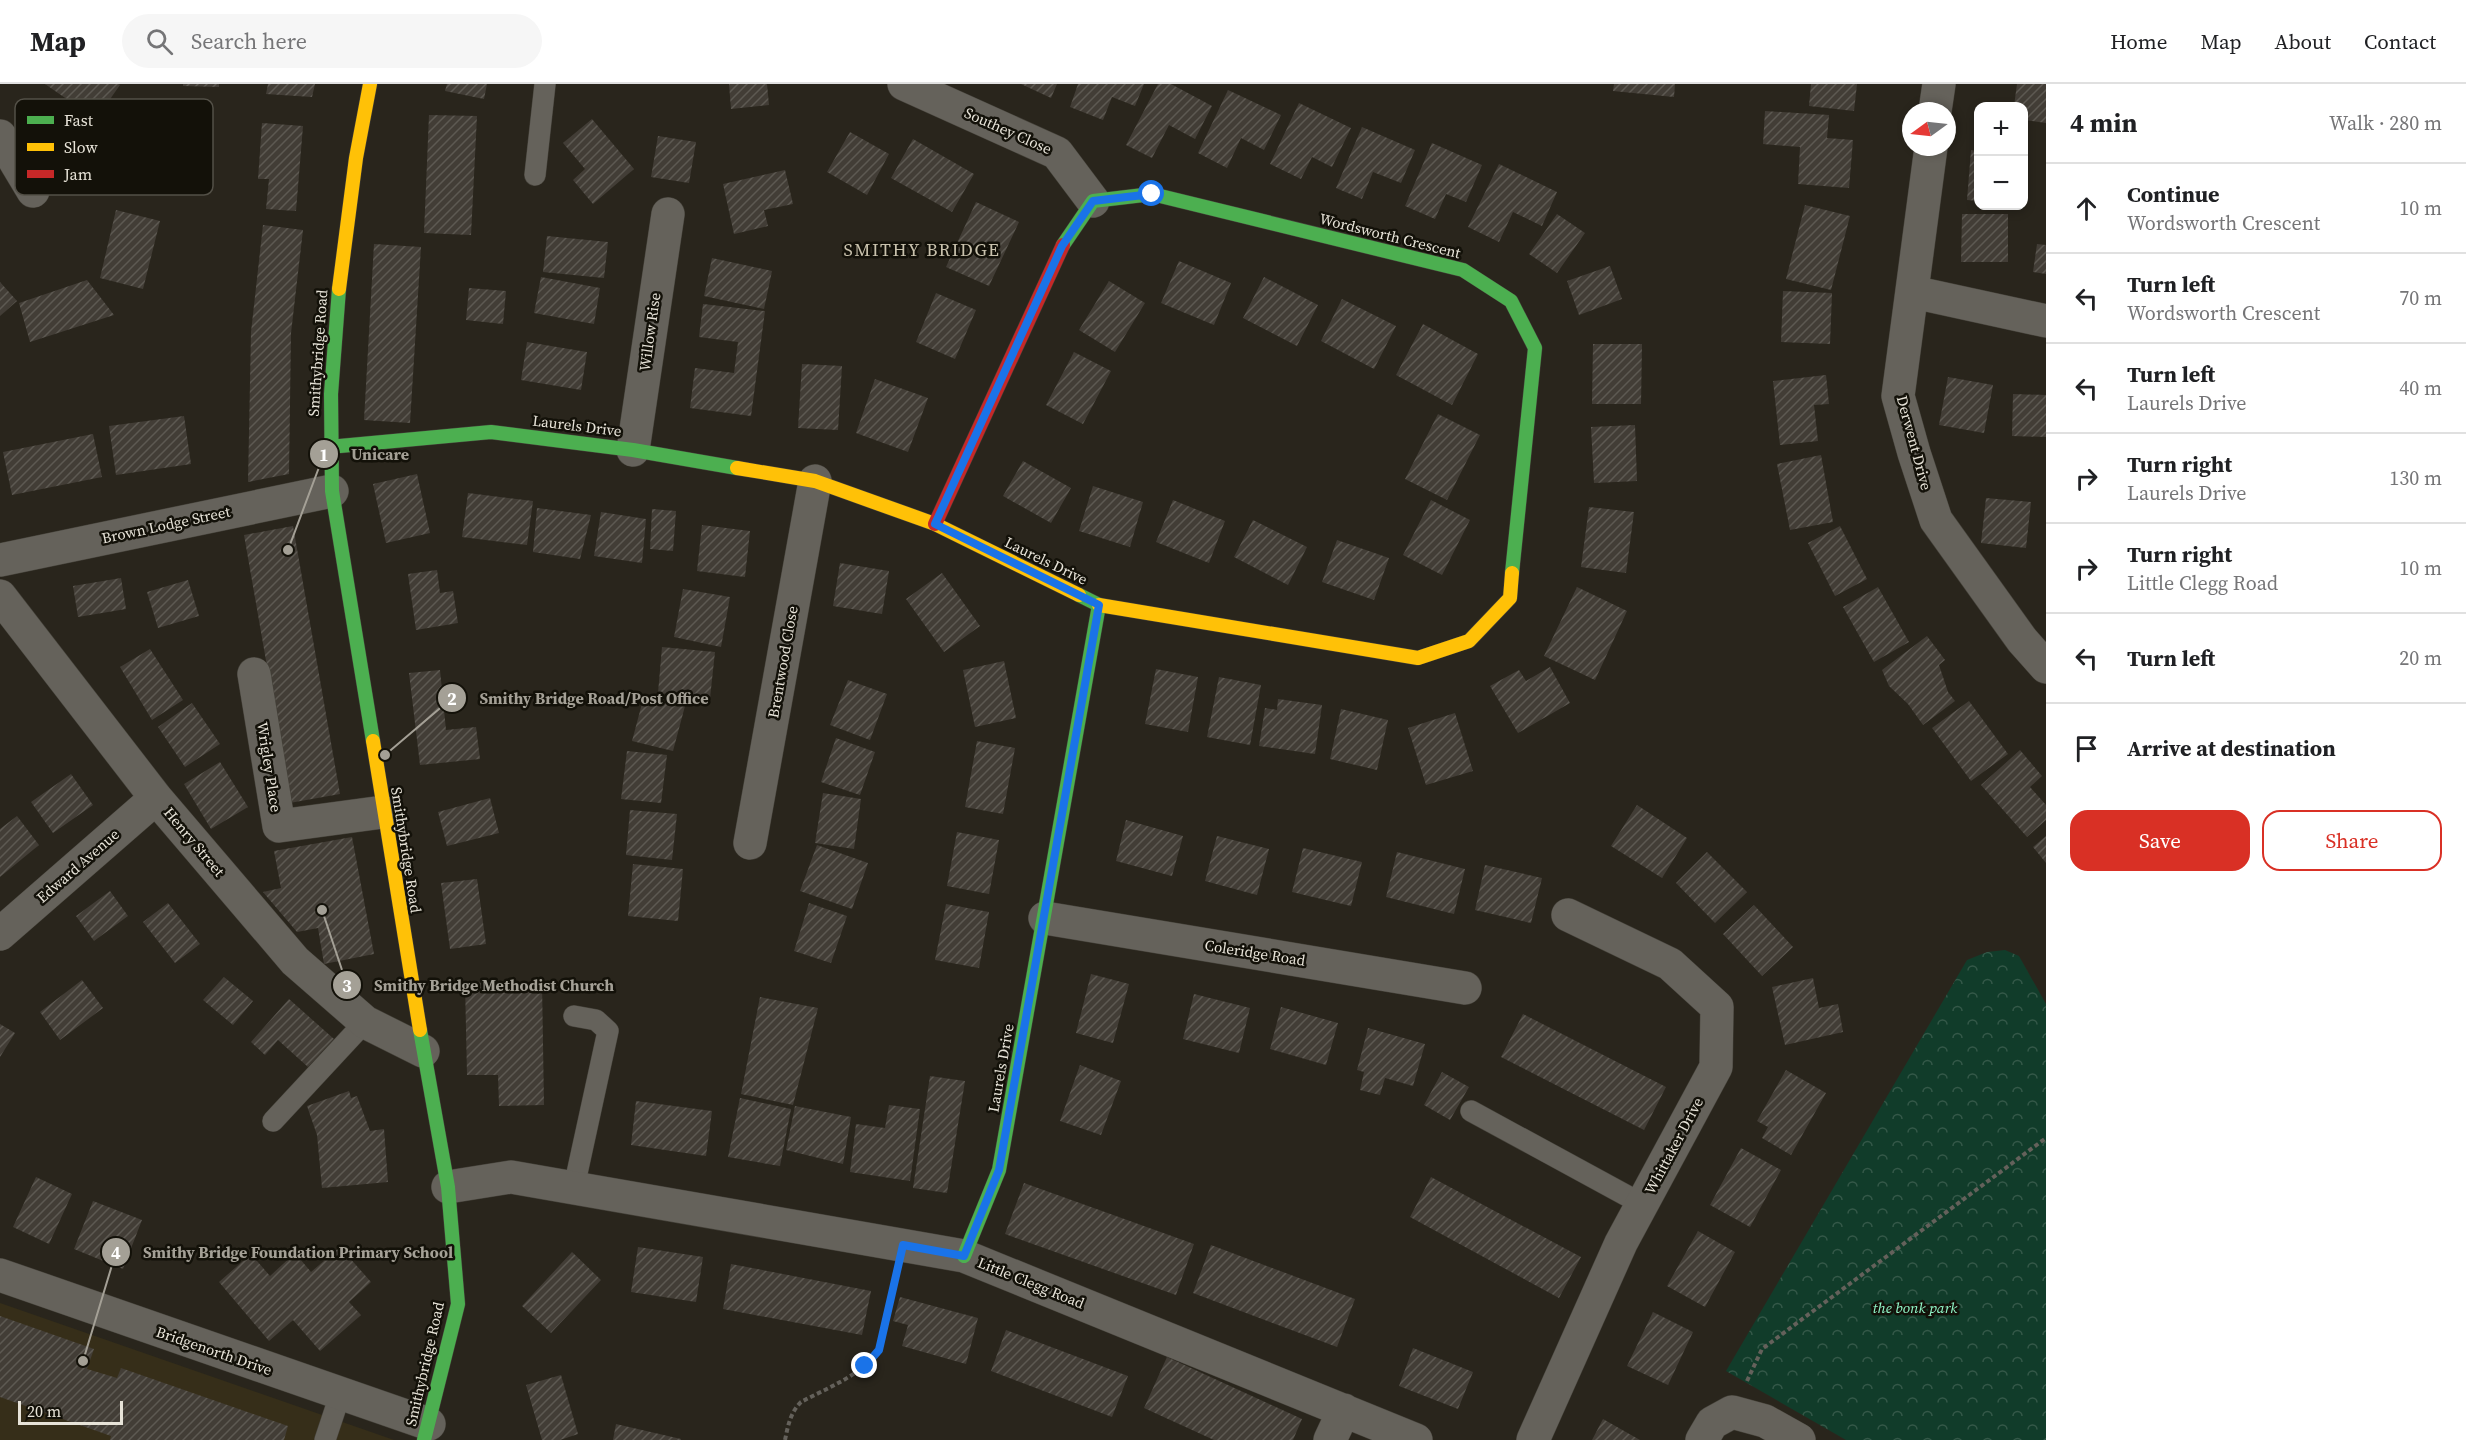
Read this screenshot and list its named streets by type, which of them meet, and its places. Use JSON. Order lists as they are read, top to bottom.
{
  "streets": {
    "street": [
      "Southey Close",
      "Wordsworth Crescent",
      "Willow Rise",
      "Smithybridge Road",
      "Laurels Drive",
      "Derwent Drive",
      "Brown Lodge Street",
      "Brentwood Close",
      "Wrigley Place",
      "Henry Street",
      "Edward Avenue",
      "Coleridge Road",
      "Whittaker Drive",
      "Little Clegg Road",
      "Bridgenorth Drive"
    ]
  },
  "crossings": [
    ["Southey Close", "Wordsworth Crescent"],
    ["Wordsworth Crescent", "Laurels Drive"],
    ["Willow Rise", "Laurels Drive"],
    ["Smithybridge Road", "Laurels Drive"],
    ["Smithybridge Road", "Brown Lodge Street"],
    ["Smithybridge Road", "Wrigley Place"],
    ["Smithybridge Road", "Henry Street"],
    ["Smithybridge Road", "Little Clegg Road"],
    ["Smithybridge Road", "Bridgenorth Drive"],
    ["Laurels Drive", "Brentwood Close"],
    ["Laurels Drive", "Coleridge Road"],
    ["Laurels Drive", "Little Clegg Road"],
    ["Henry Street", "Edward Avenue"]
  ],
  "districts": ["SMITHY BRIDGE"],
  "parks": ["the bonk park"],
  "places": [
    "Unicare",
    "Smithy Bridge Road/Post Office",
    "Smithy Bridge Methodist Church",
    "Smithy Bridge Foundation Primary School"
  ],
  "legend": ["Fast", "Slow", "Jam"],
  "scale_bar": "20 m",
  "north": "left",
  "page": {
    "header": "Map",
    "search": "Search here",
    "nav": [
      "Home",
      "Map",
      "About",
      "Contact"
    ],
    "heading": ["4 min", "Walk · 280 m"],
    "map_buttons": ["+", "−"],
    "list": [
      ["Continue", "Wordsworth Crescent", "10 m"],
      ["Turn left", "Wordsworth Crescent", "70 m"],
      ["Turn left", "Laurels Drive", "40 m"],
      ["Turn right", "Laurels Drive", "130 m"],
      ["Turn right", "Little Clegg Road", "10 m"],
      ["Turn left", "20 m"],
      "Arrive at destination"
    ],
    "buttons": ["Save", "Share"],
    "scale": "20 m"
  }
}
